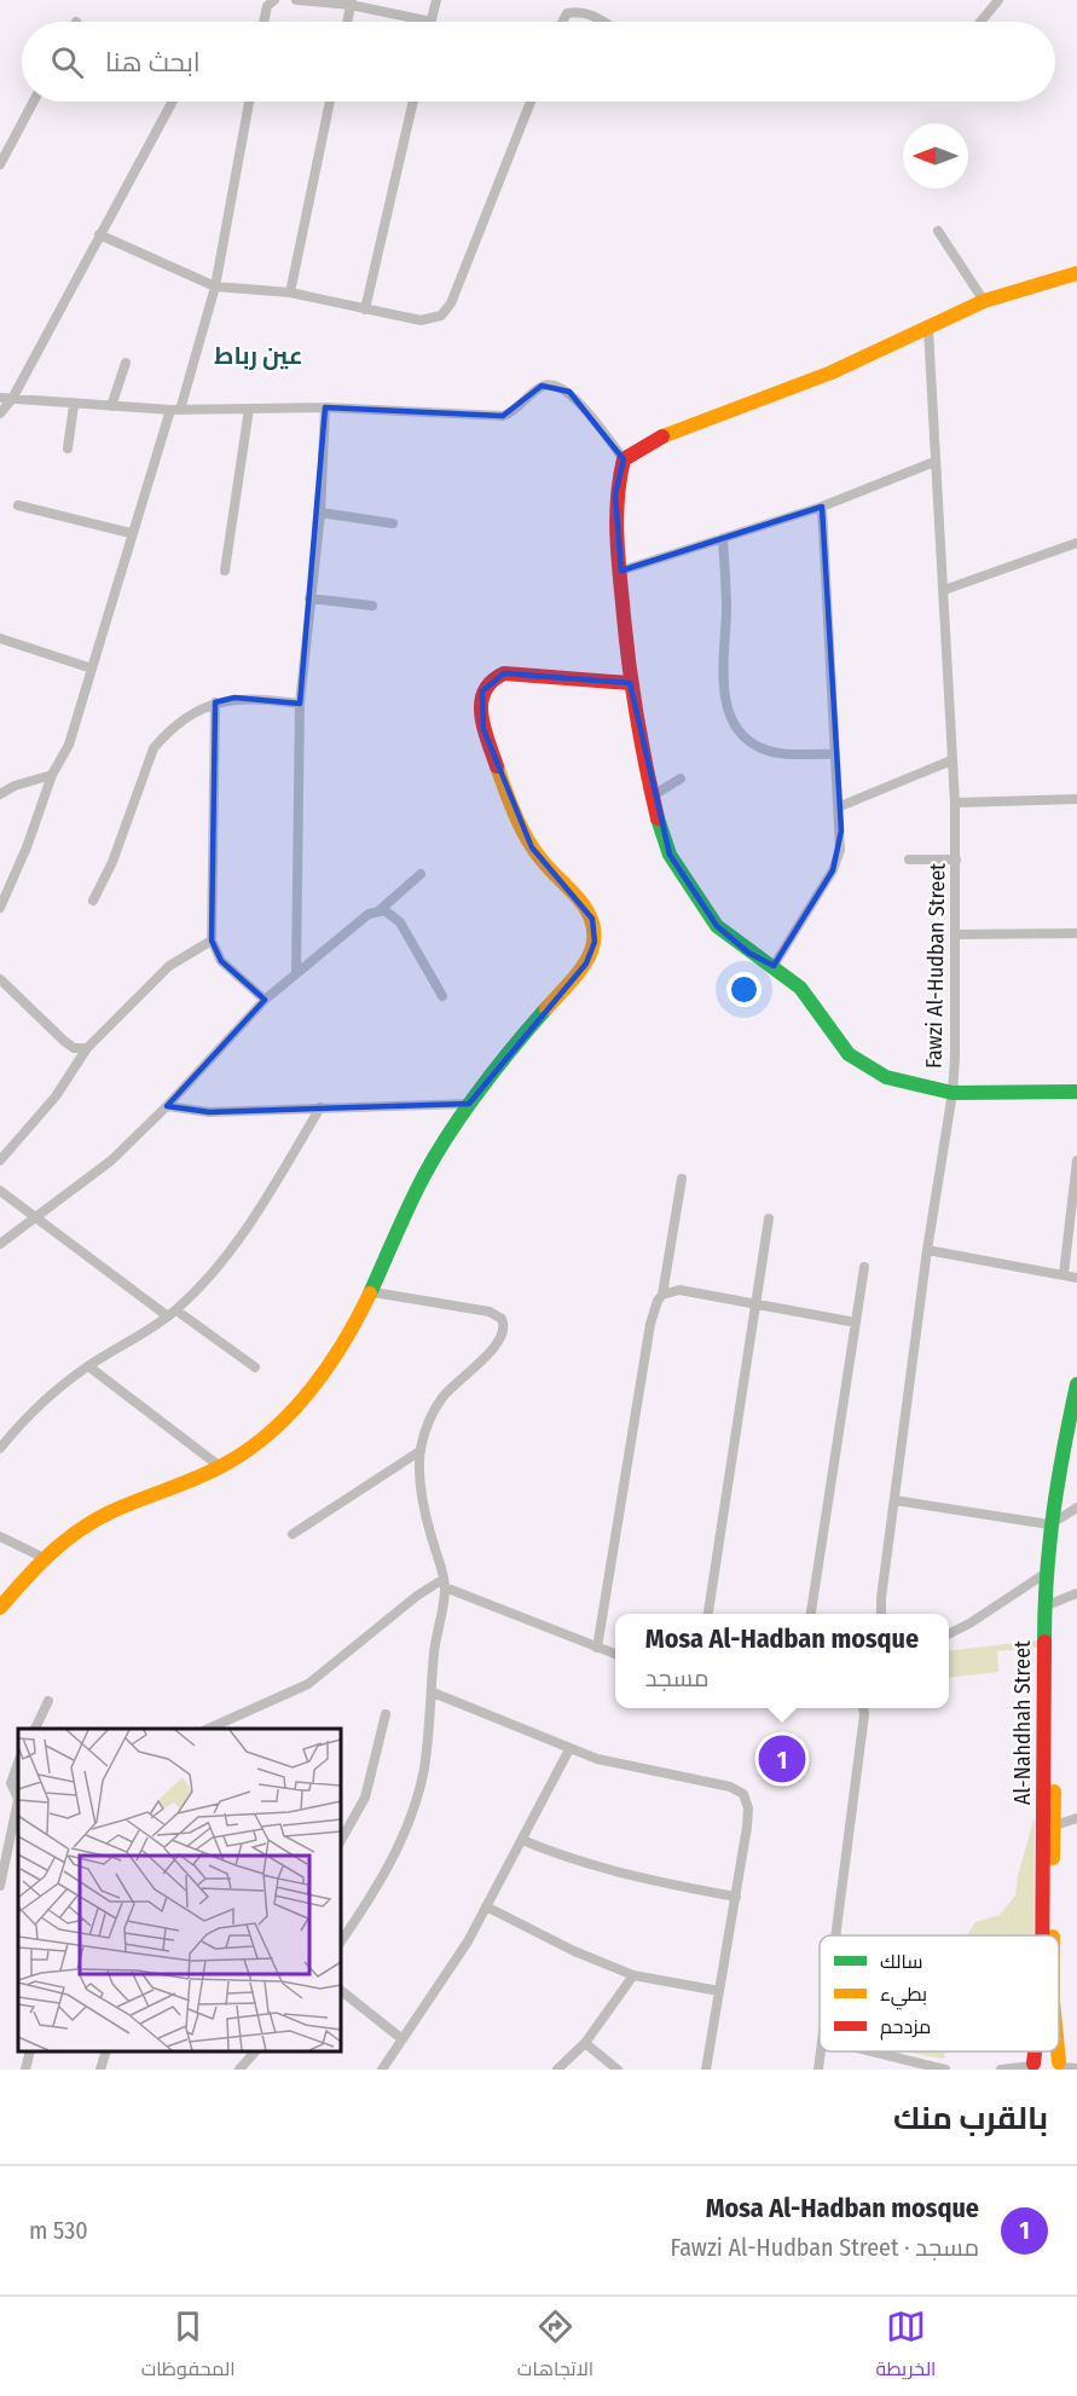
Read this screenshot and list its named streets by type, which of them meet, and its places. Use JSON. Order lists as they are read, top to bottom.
{
  "streets": {
    "street": ["Fawzi Al-Hudban Street", "Al-Nahdhah Street"]
  },
  "districts": ["عين رباط"],
  "legend": ["سالك", "بطيء", "مزدحم"],
  "north": "left",
  "page": {
    "search": "ابحث هنا",
    "popup": ["Mosa Al-Hadban mosque", "مسجد"],
    "pins": "1",
    "heading": "بالقرب منك",
    "list": [
      {
        "mark": "1",
        "name": "Mosa Al-Hadban mosque",
        "note": "مسجد · Fawzi Al-Hudban Street",
        "value": "530 m"
      }
    ],
    "nav": ["الخريطة", "الاتجاهات", "المحفوظات"]
  }
}
